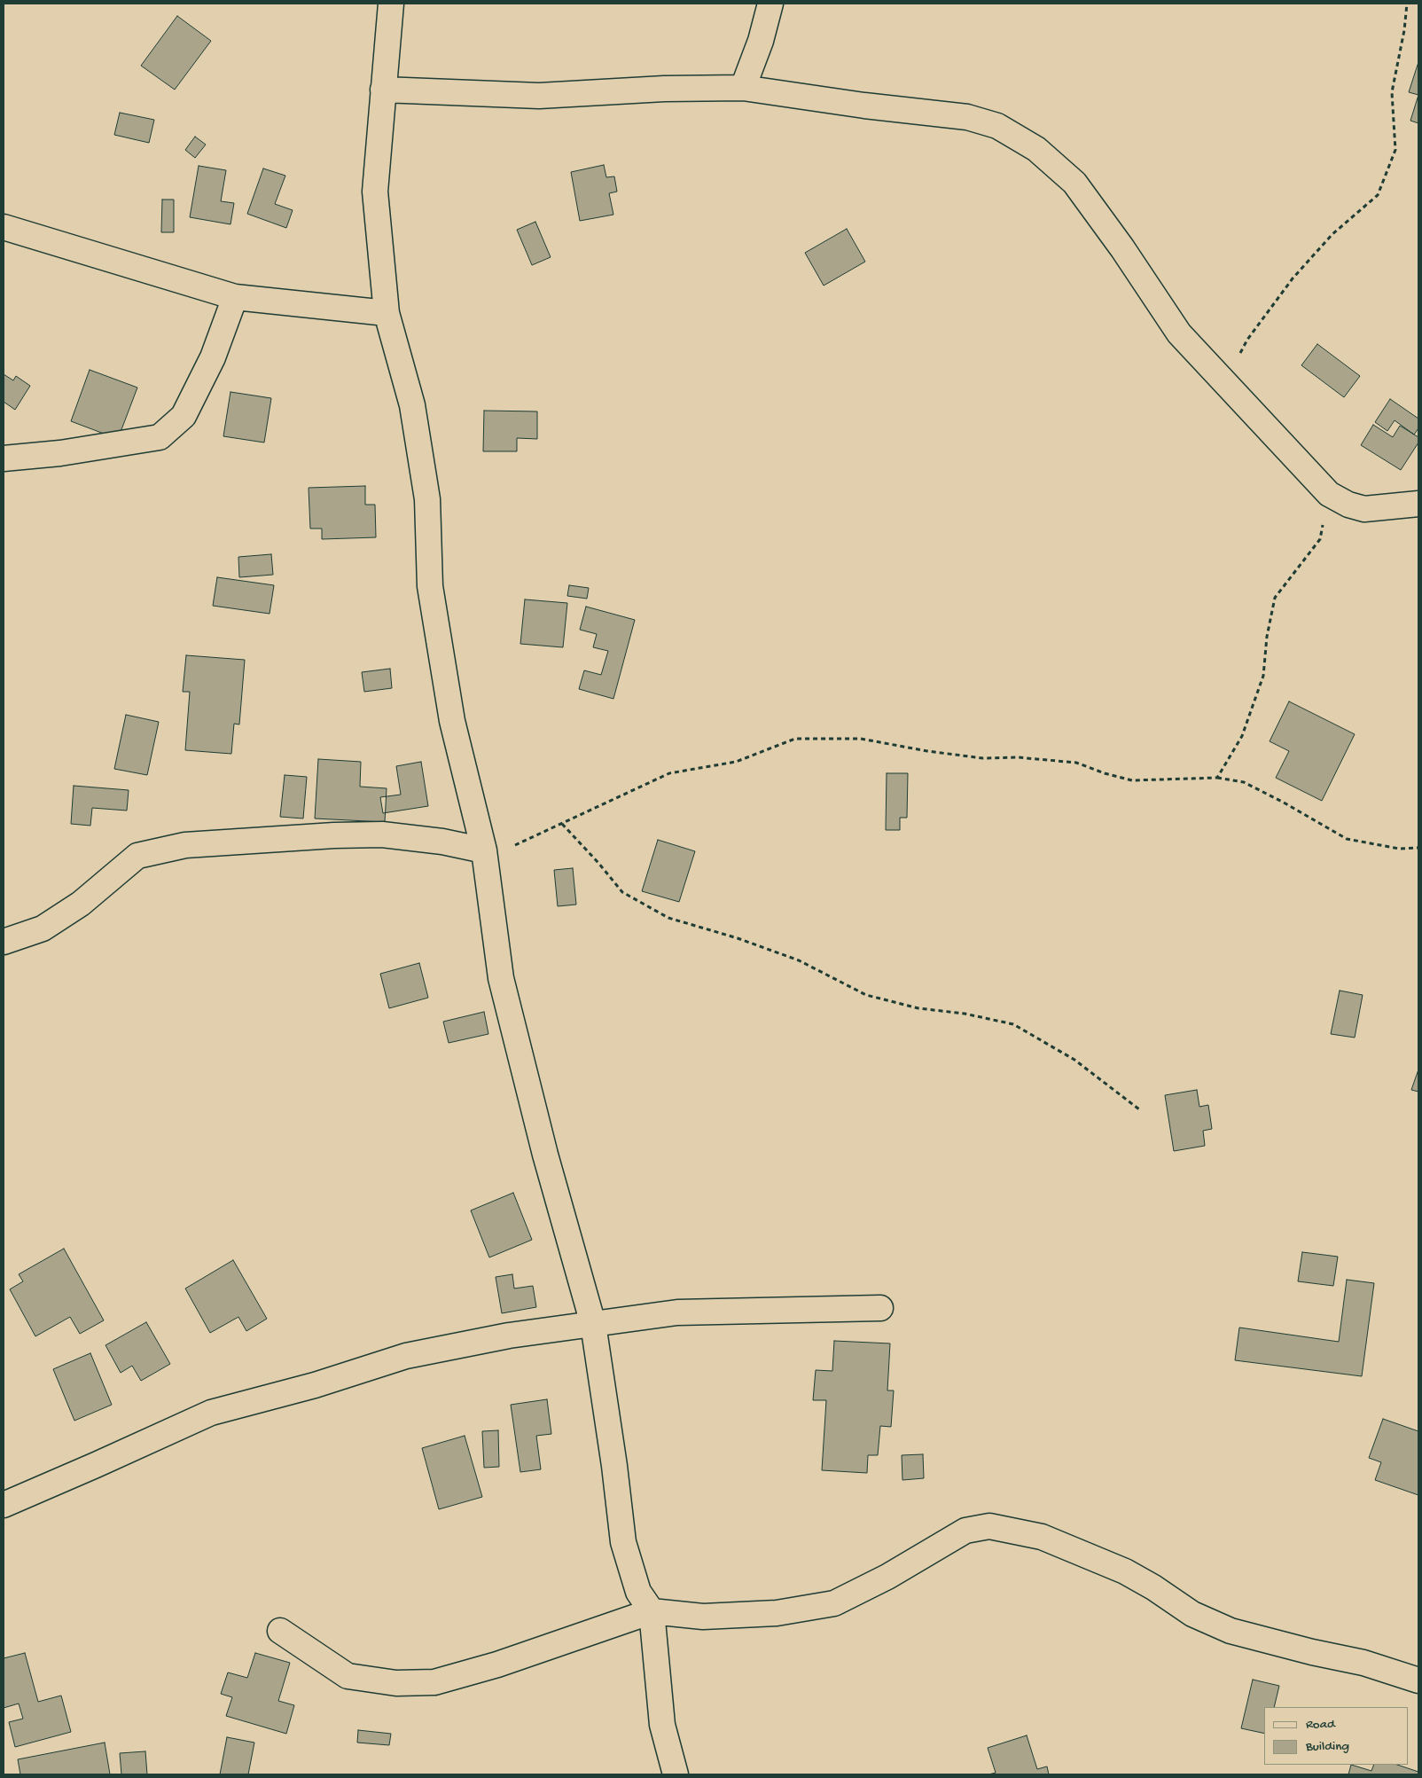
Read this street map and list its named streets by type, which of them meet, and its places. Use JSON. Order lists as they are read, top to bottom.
{
  "legend": ["Road", "Building"]
}
